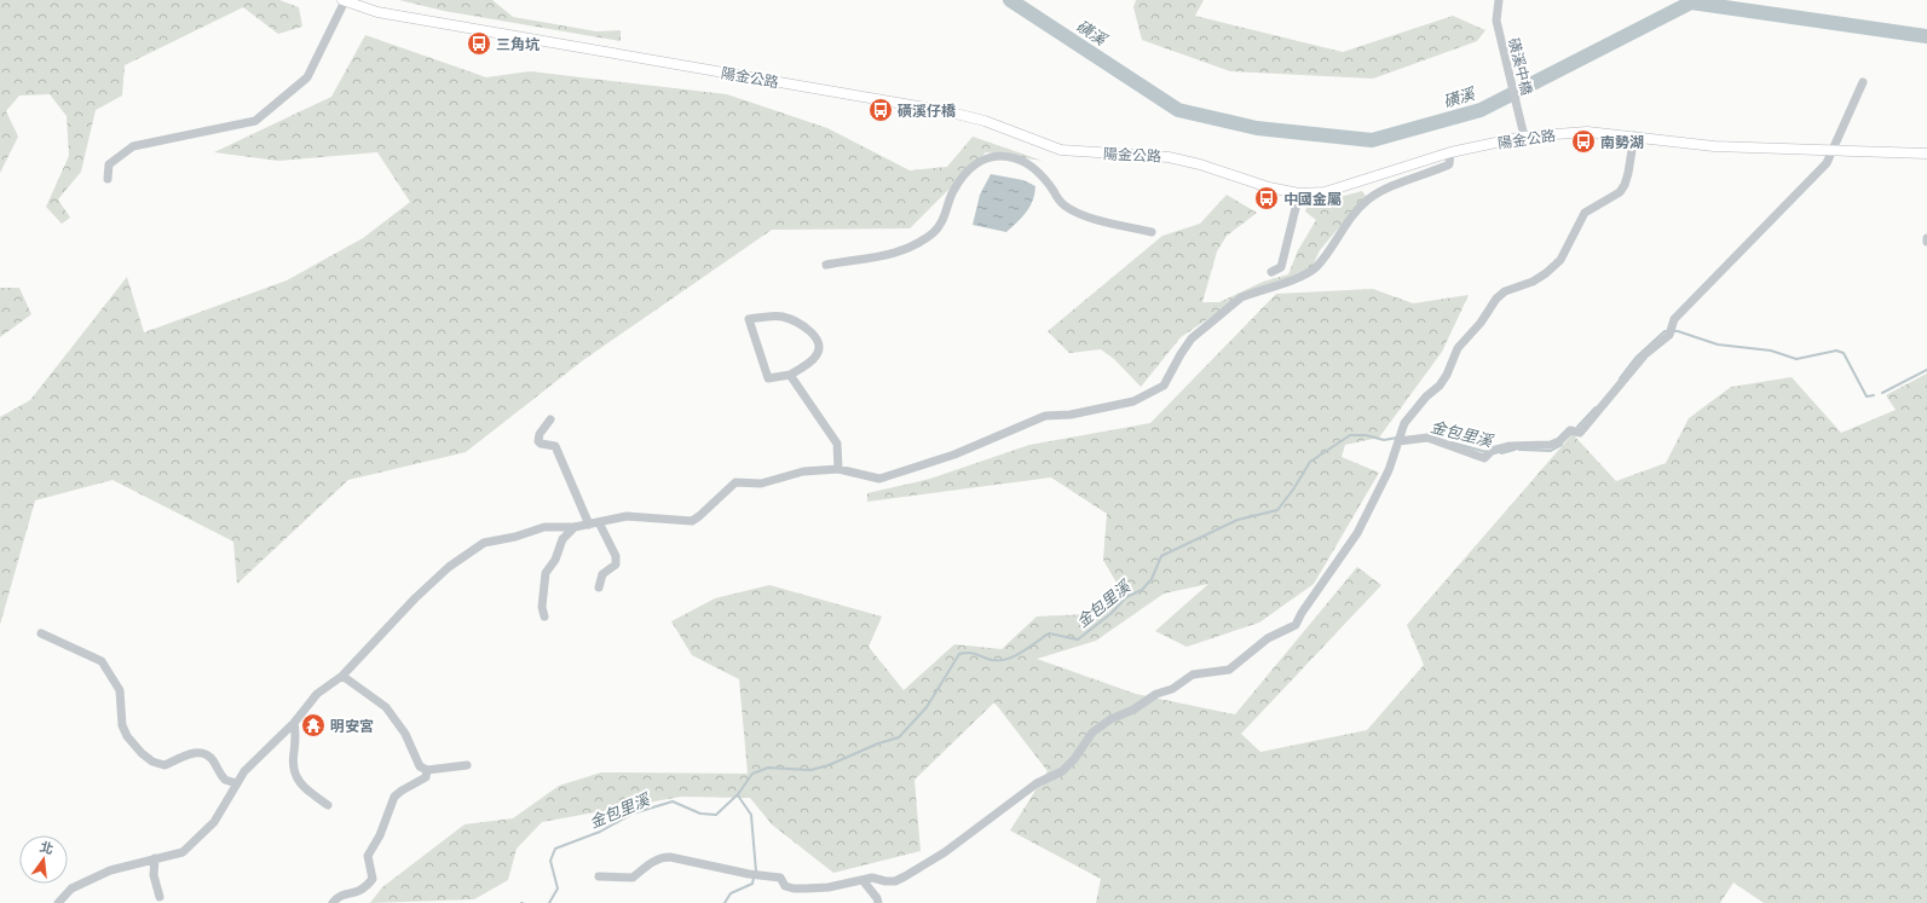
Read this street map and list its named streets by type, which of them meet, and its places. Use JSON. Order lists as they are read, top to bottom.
{
  "streets": {
    "main road": ["陽金公路"],
    "street": ["磺溪中橋"]
  },
  "crossings": [
    ["磺溪中橋", "陽金公路"]
  ],
  "water": ["磺溪", "金包里溪"],
  "places": {
    "bus stop": [
      "三角坑",
      "磺溪仔橋",
      "南勢湖",
      "中國金屬"
    ],
    "temple": ["明安宮"]
  },
  "north": "top"
}
